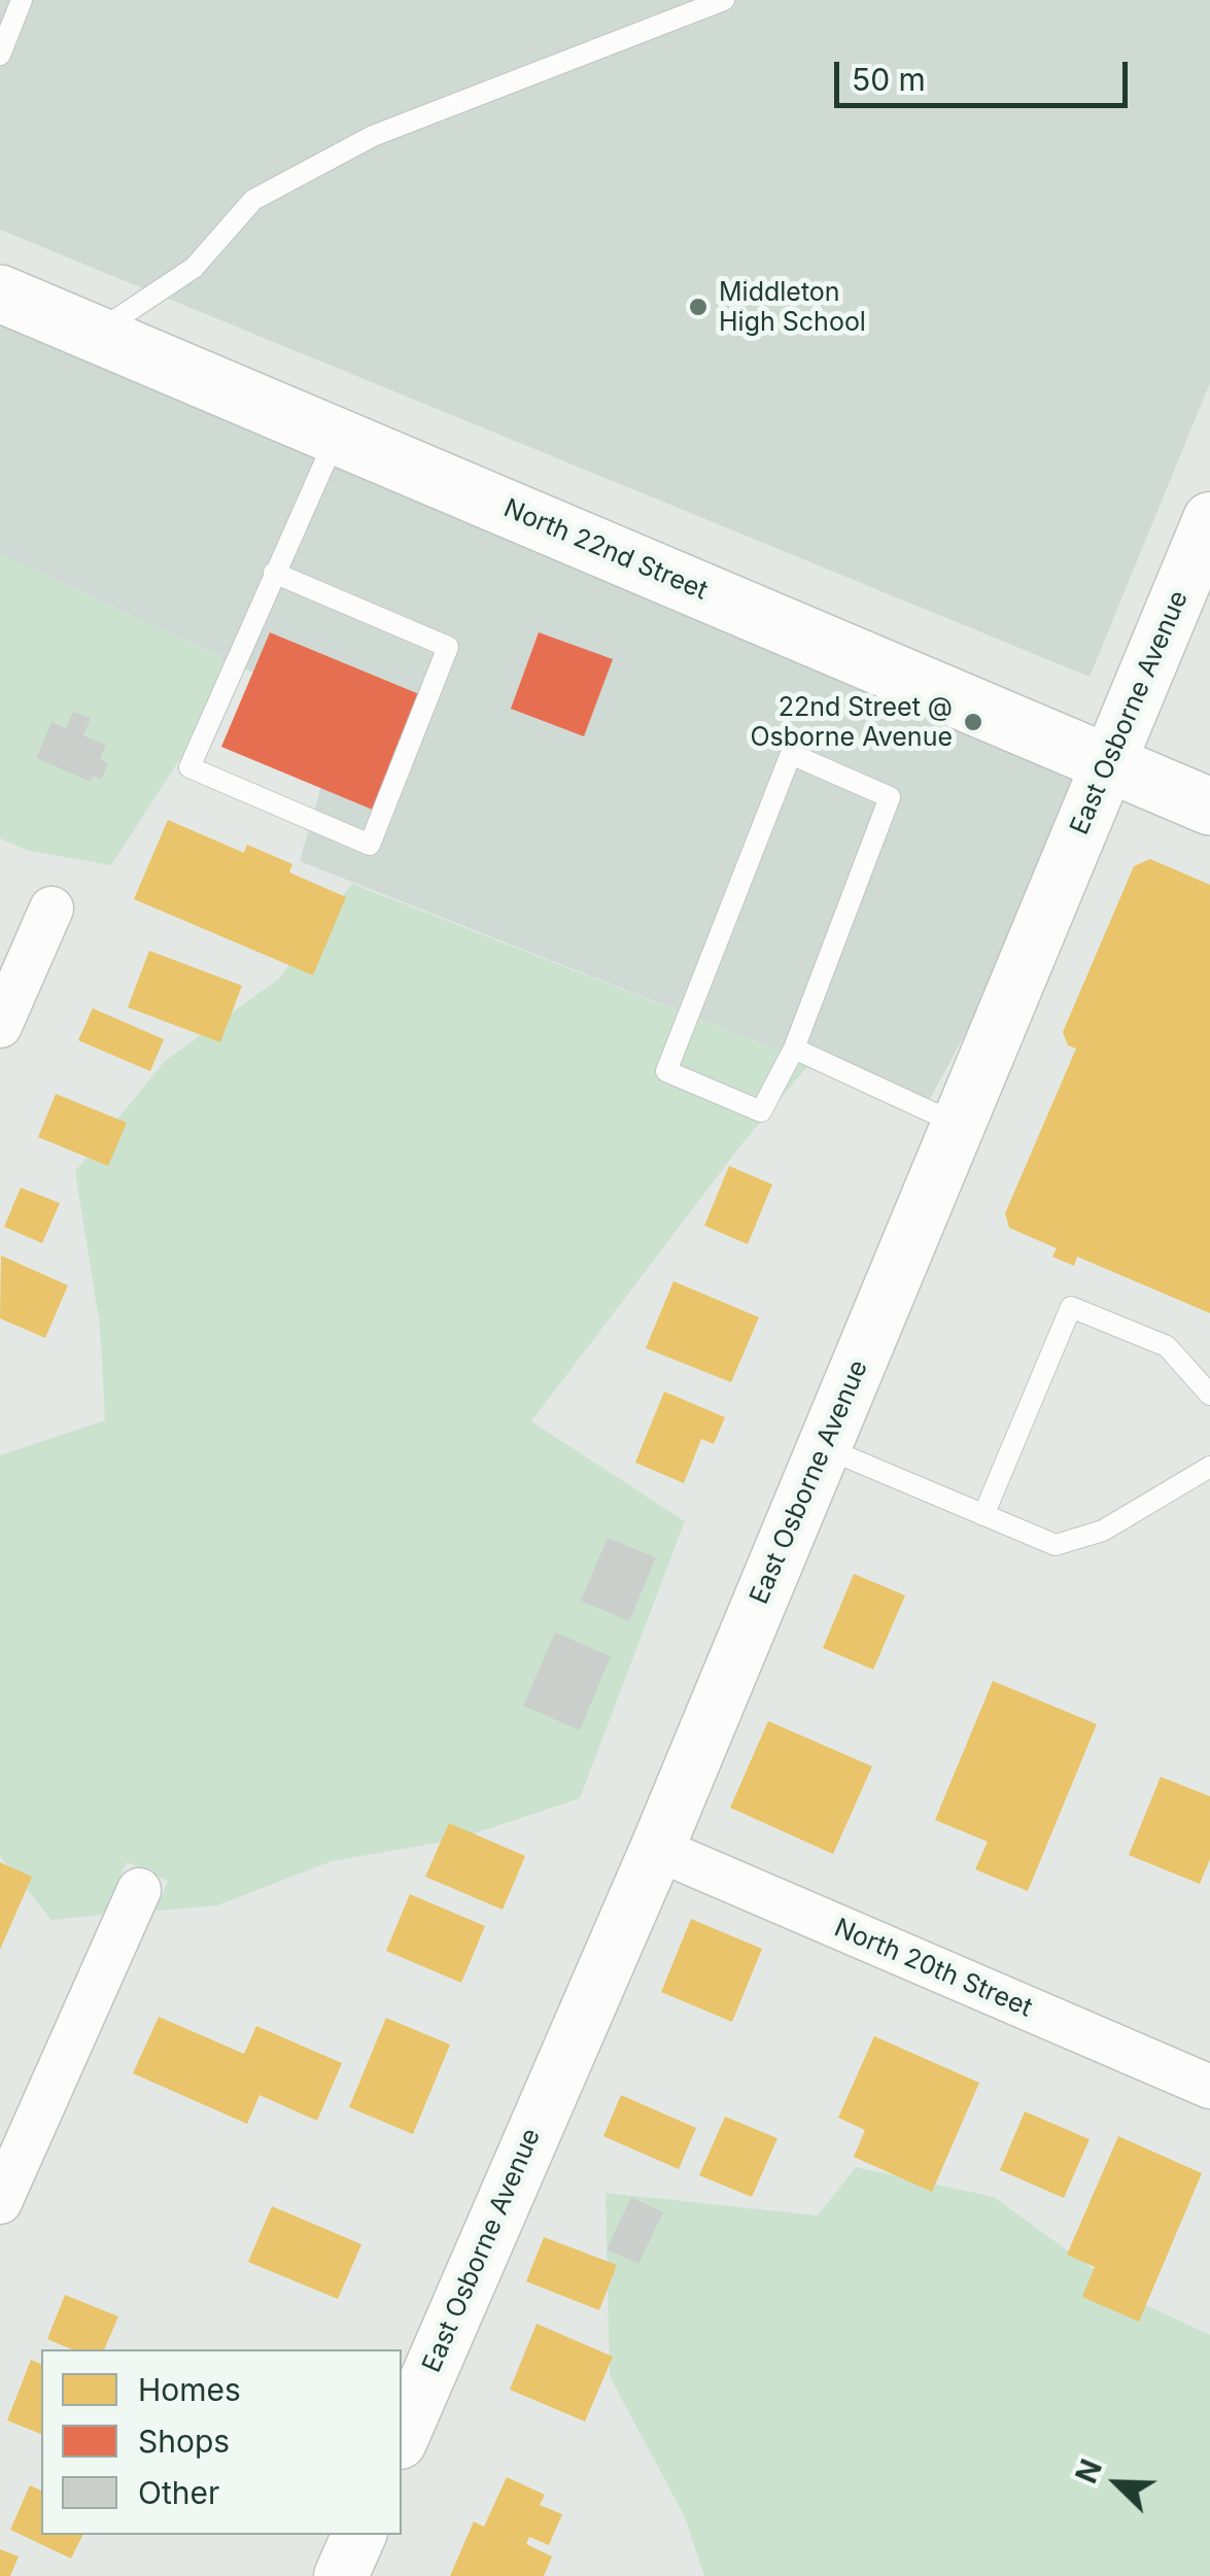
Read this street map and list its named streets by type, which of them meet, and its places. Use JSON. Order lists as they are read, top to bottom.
{
  "streets": {
    "main road": ["North 22nd Street"],
    "street": ["East Osborne Avenue", "North 20th Street"]
  },
  "crossings": [
    ["North 22nd Street", "East Osborne Avenue"],
    ["East Osborne Avenue", "North 20th Street"]
  ],
  "places": ["Middleton High School", "22nd Street @ Osborne Avenue"],
  "legend": ["Homes", "Shops", "Other"],
  "scale_bar": "50 m",
  "north": "top left"
}
